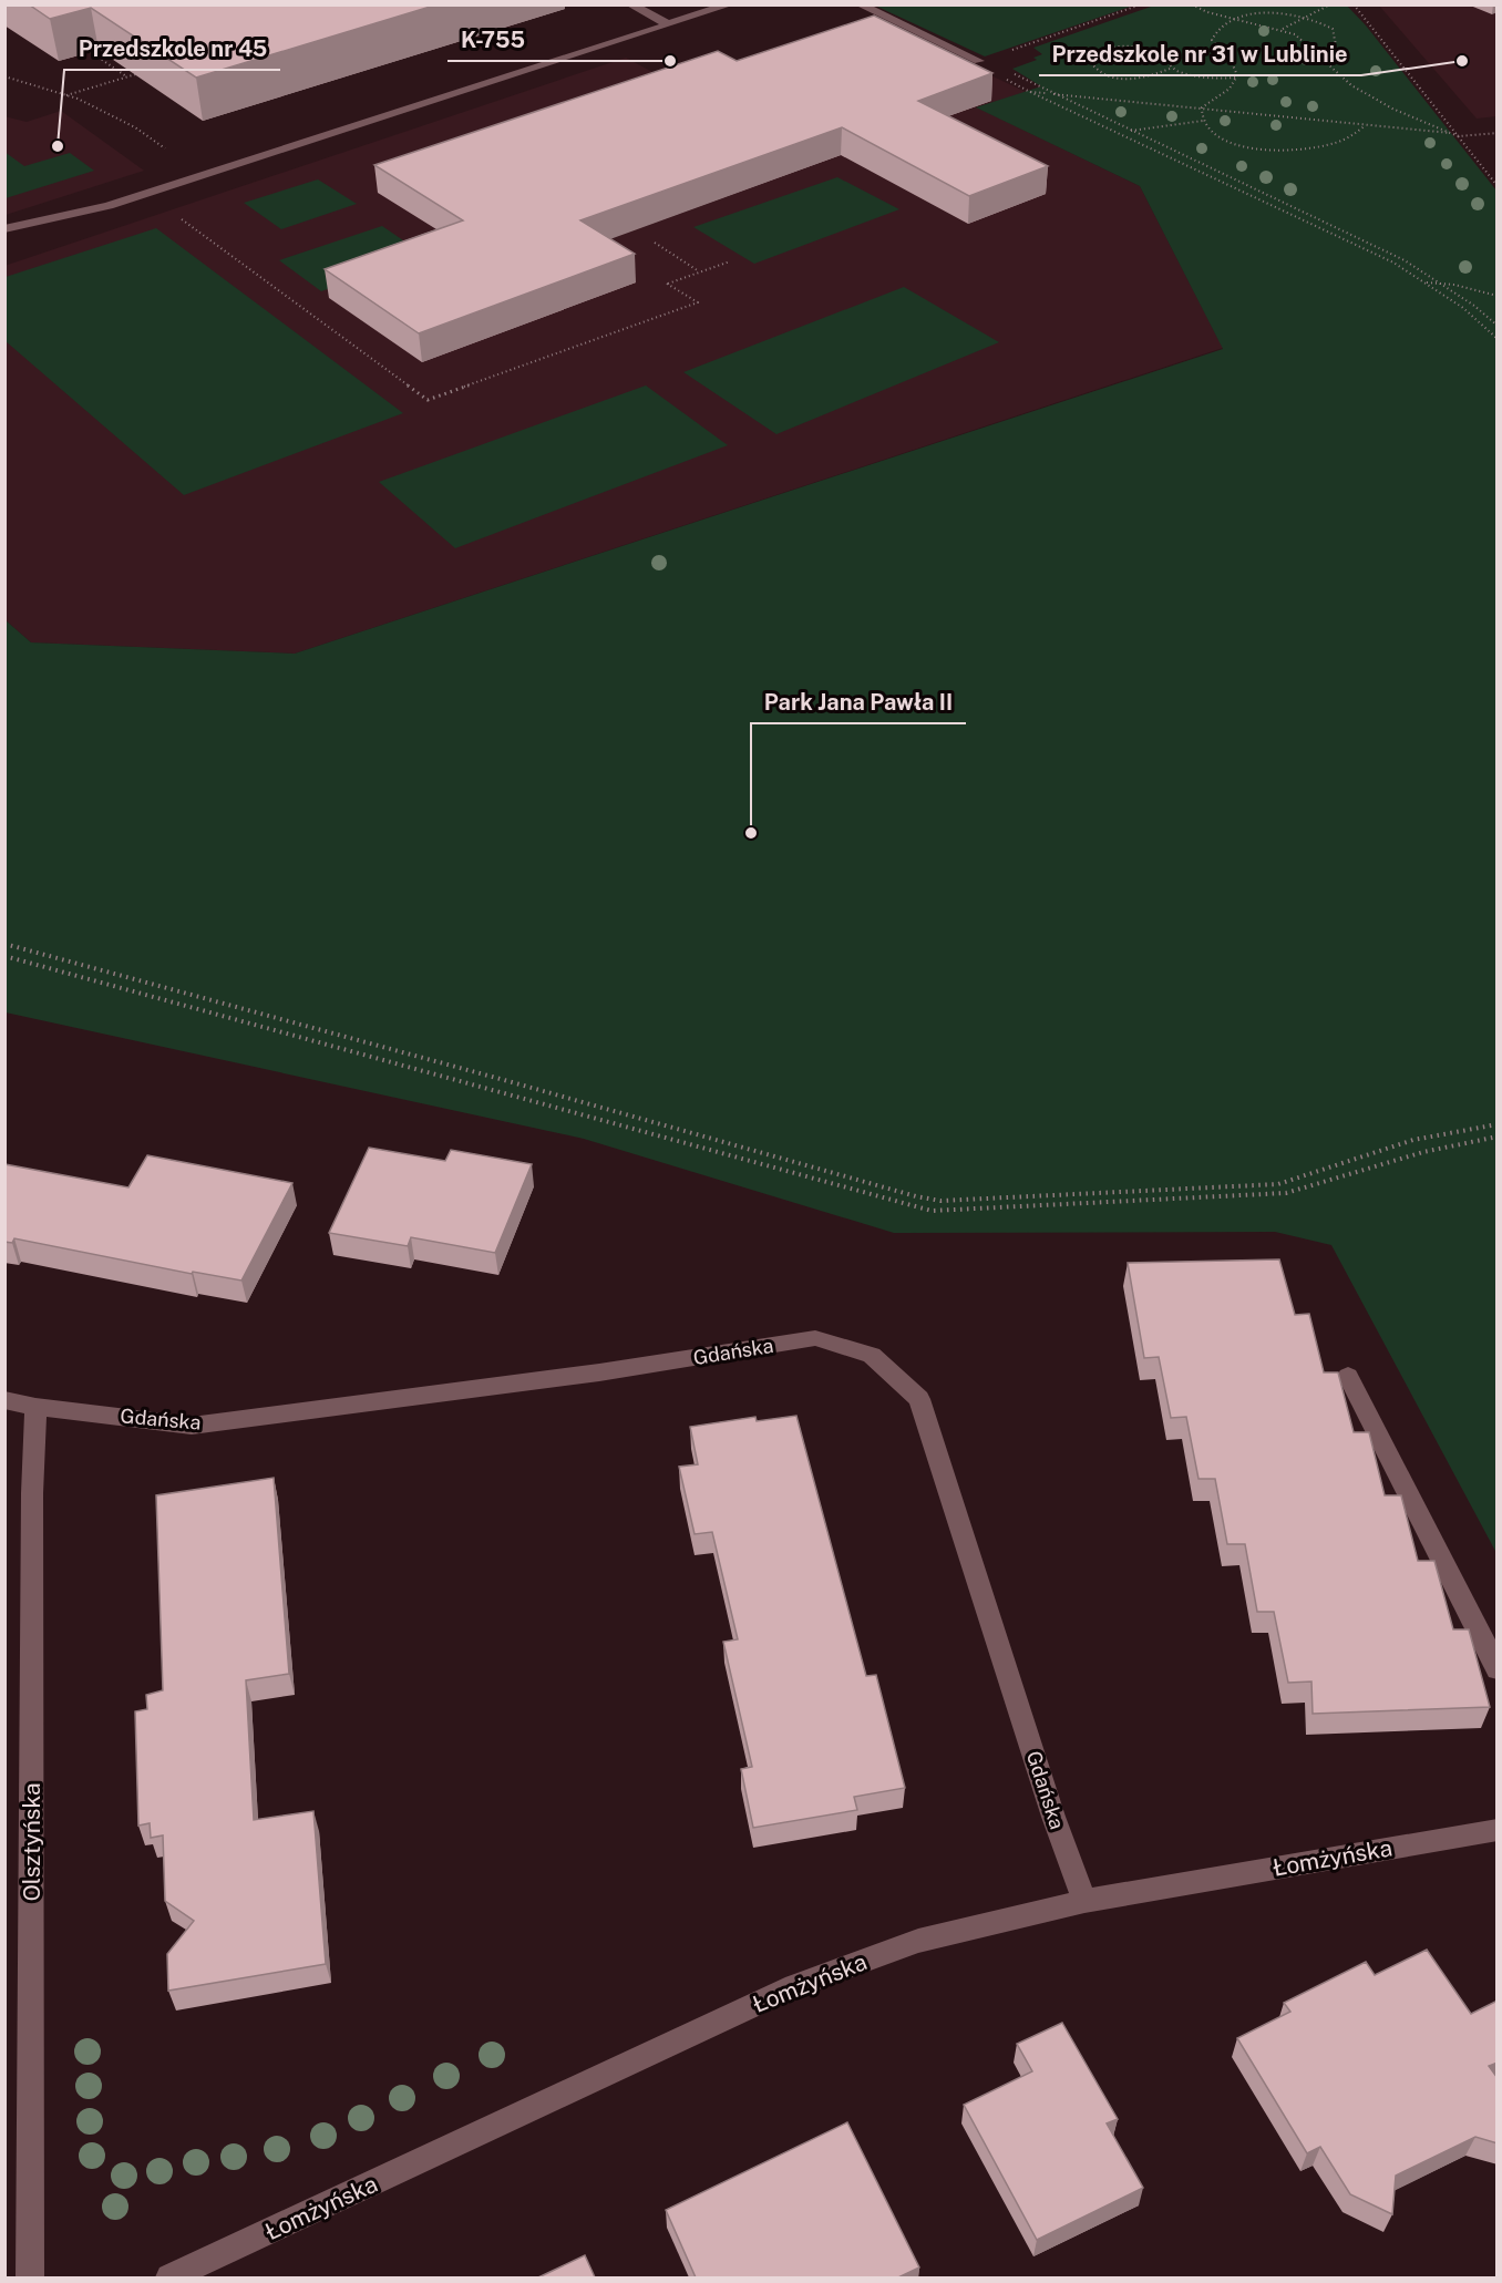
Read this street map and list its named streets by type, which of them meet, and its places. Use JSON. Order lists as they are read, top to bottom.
{
  "streets": {
    "street": ["Gdańska", "Olsztyńska", "Łomżyńska"]
  },
  "crossings": [
    ["Gdańska", "Olsztyńska"],
    ["Gdańska", "Łomżyńska"]
  ],
  "places": [
    "K-755",
    "Przedszkole nr 31 w Lublinie",
    "Przedszkole nr 45",
    "Park Jana Pawła II"
  ]
}
